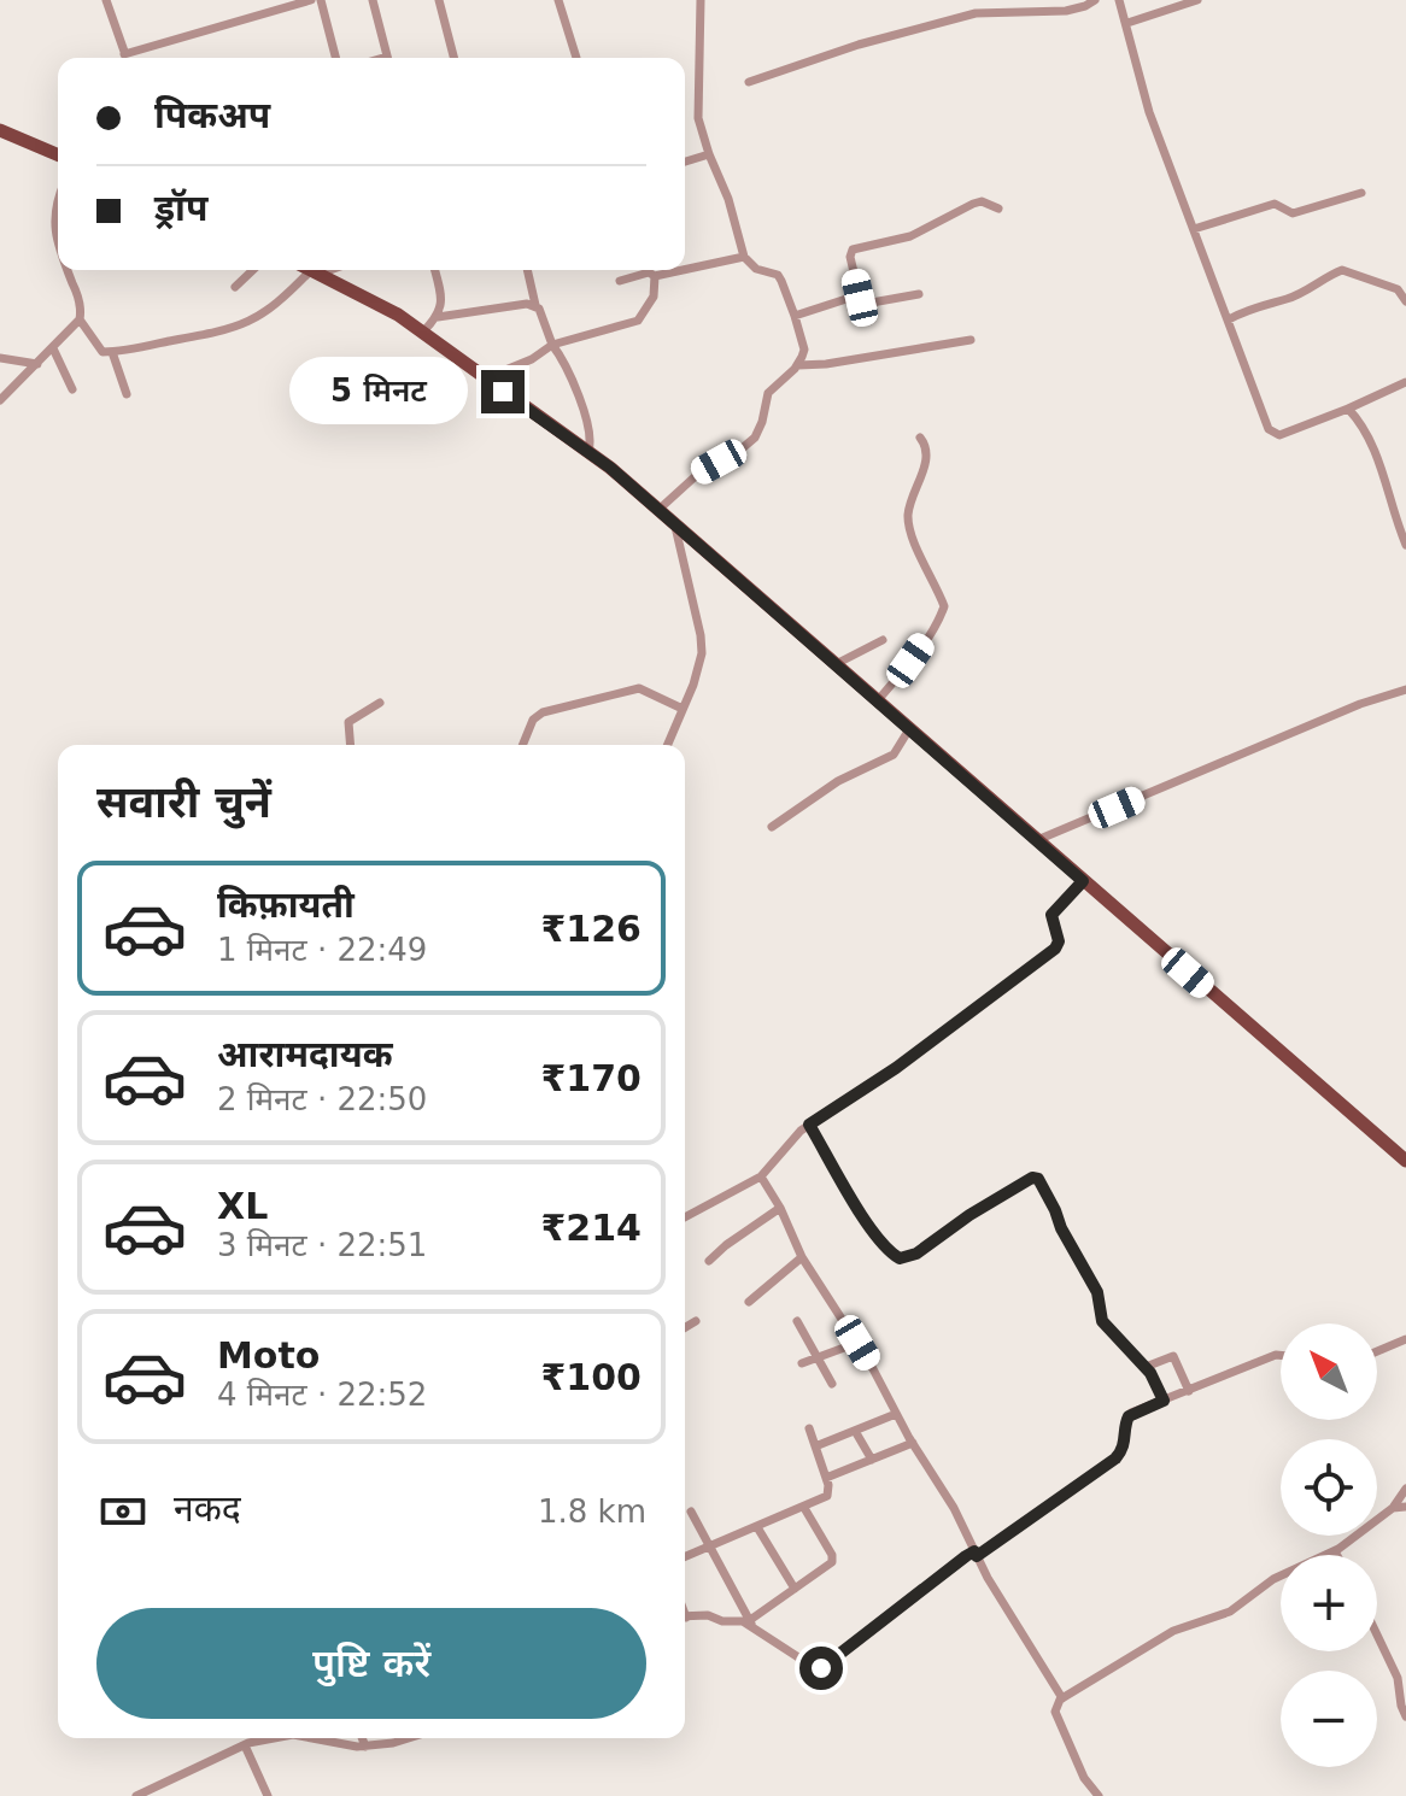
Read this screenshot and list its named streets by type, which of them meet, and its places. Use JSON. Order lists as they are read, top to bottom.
{
  "north": "top left",
  "page": {
    "banner": ["पिकअप", "ड्रॉप"],
    "bubble": "5 मिनट",
    "heading": "सवारी चुनें",
    "list": [
      {
        "name": "किफ़ायती",
        "note": "1 मिनट · 22:49",
        "value": "₹126"
      },
      {
        "name": "आरामदायक",
        "note": "2 मिनट · 22:50",
        "value": "₹170"
      },
      {
        "name": "XL",
        "note": "3 मिनट · 22:51",
        "value": "₹214"
      },
      {
        "name": "Moto",
        "note": "4 मिनट · 22:52",
        "value": "₹100"
      }
    ],
    "map_buttons": ["+", "−"],
    "pay": ["नकद", "1.8 km"],
    "buttons": "पुष्टि करें"
  }
}
